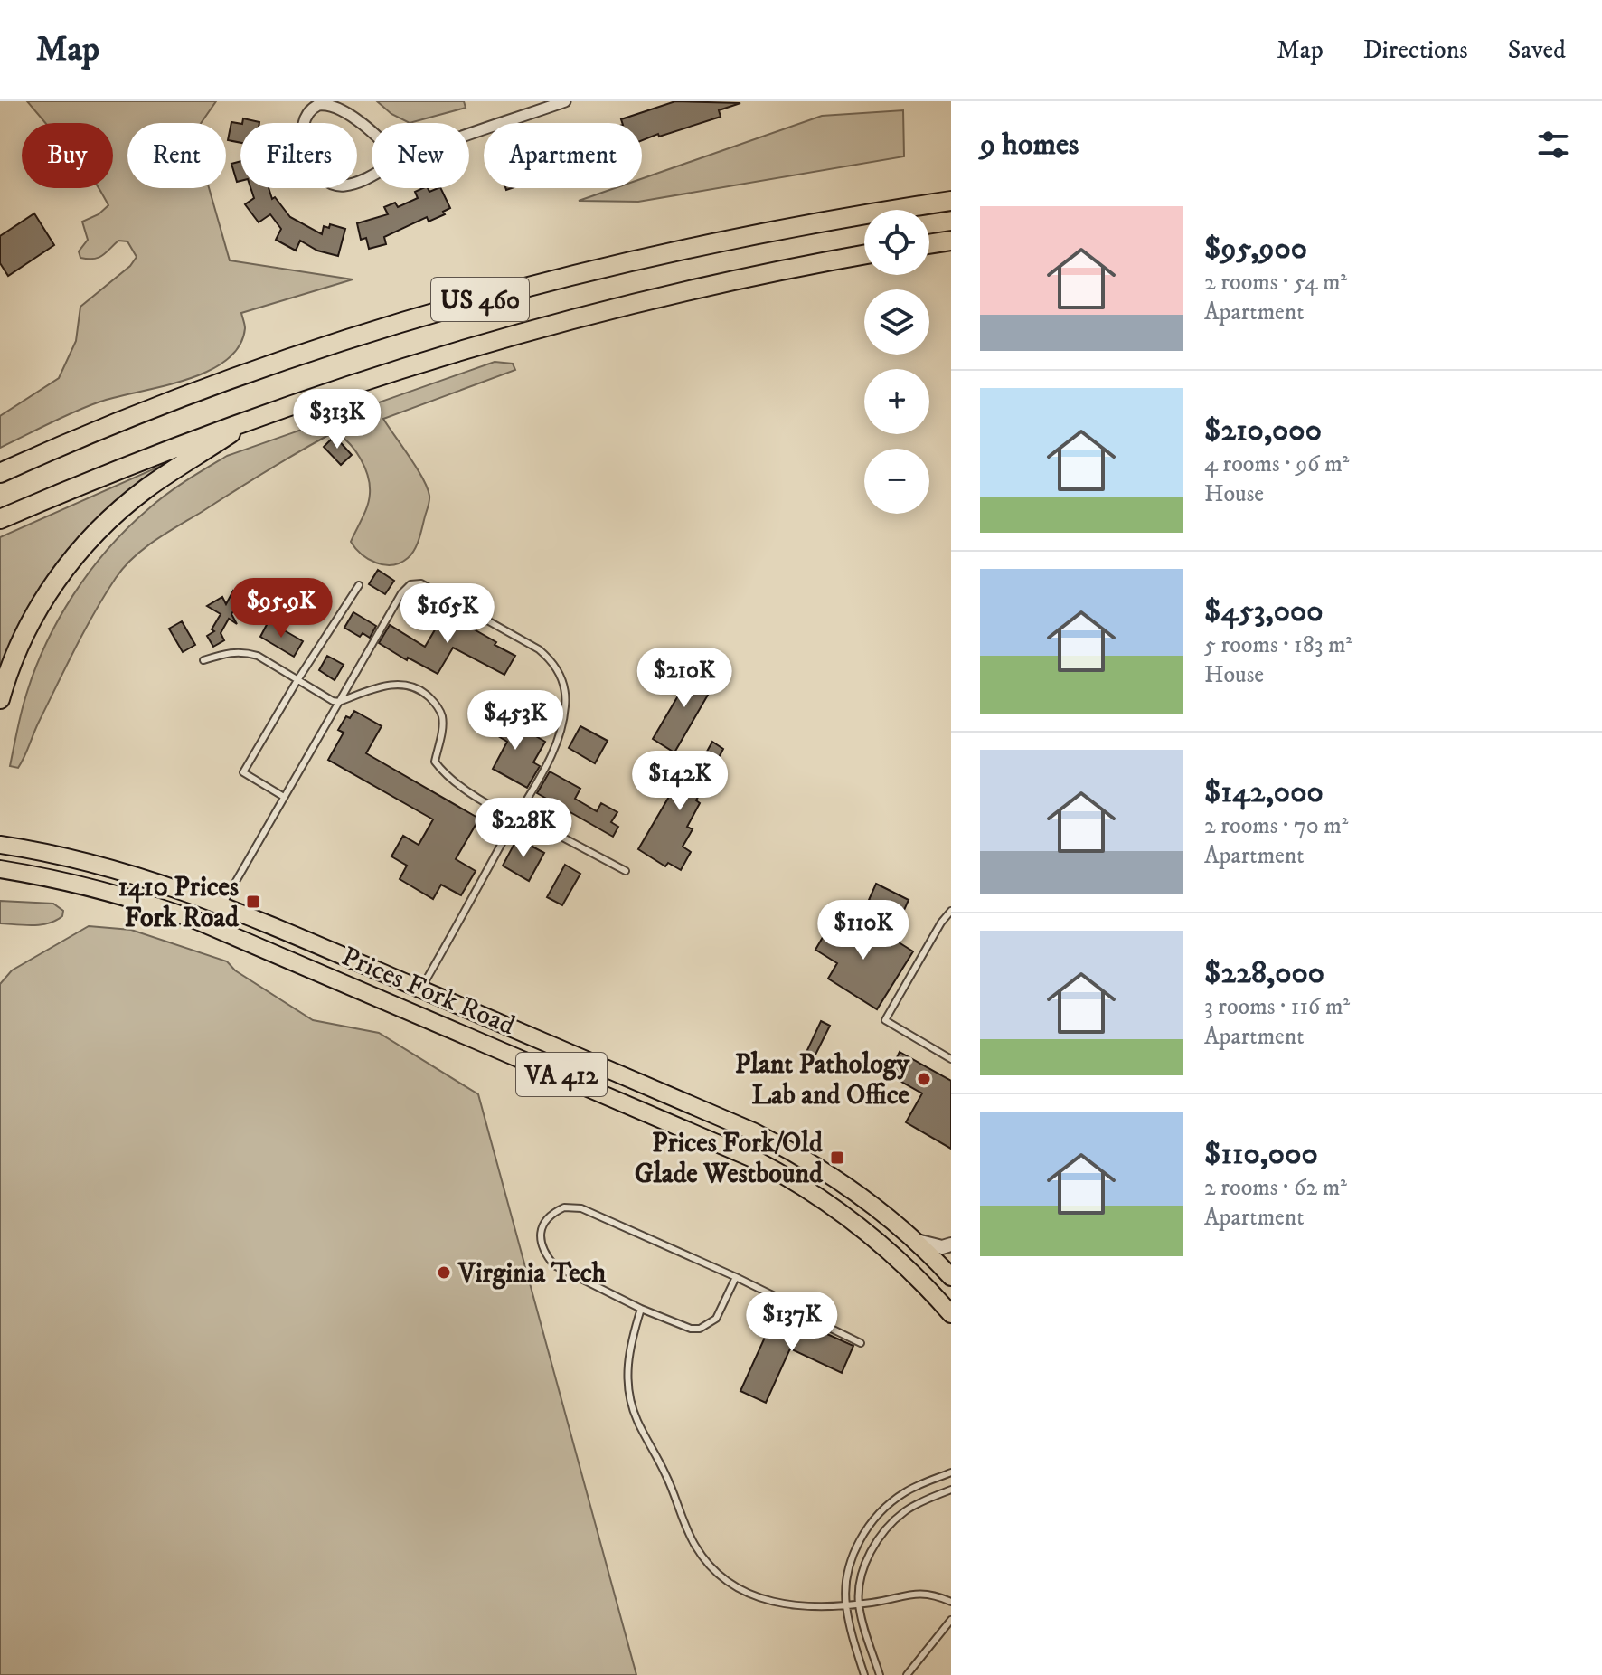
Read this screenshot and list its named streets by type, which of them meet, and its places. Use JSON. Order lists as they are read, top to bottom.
{
  "streets": {
    "highway": ["US 460"],
    "main road": ["Prices Fork Road", "VA 412"]
  },
  "places": {
    "transit": ["1410 Prices Fork Road", "Prices Fork/Old Glade Westbound"],
    "other": ["Plant Pathology Lab and Office", "Virginia Tech"]
  },
  "page": {
    "header": "Map",
    "nav": ["Map", "Directions", "Saved"],
    "heading": "9 homes",
    "chip": [
      "Buy",
      "Rent",
      "Filters",
      "New",
      "Apartment"
    ],
    "list": [
      {
        "name": "$95,900",
        "note": "2 rooms · 54 m² · Apartment"
      },
      {
        "name": "$210,000",
        "note": "4 rooms · 96 m² · House"
      },
      {
        "name": "$453,000",
        "note": "5 rooms · 183 m² · House"
      },
      {
        "name": "$142,000",
        "note": "2 rooms · 70 m² · Apartment"
      },
      {
        "name": "$228,000",
        "note": "3 rooms · 116 m² · Apartment"
      },
      {
        "name": "$110,000",
        "note": "2 rooms · 62 m² · Apartment"
      }
    ],
    "map_buttons": ["+", "−"],
    "price": [
      "$313K",
      "$95.9K",
      "$165K",
      "$210K",
      "$453K",
      "$142K",
      "$228K",
      "$110K",
      "$137K"
    ]
  }
}
